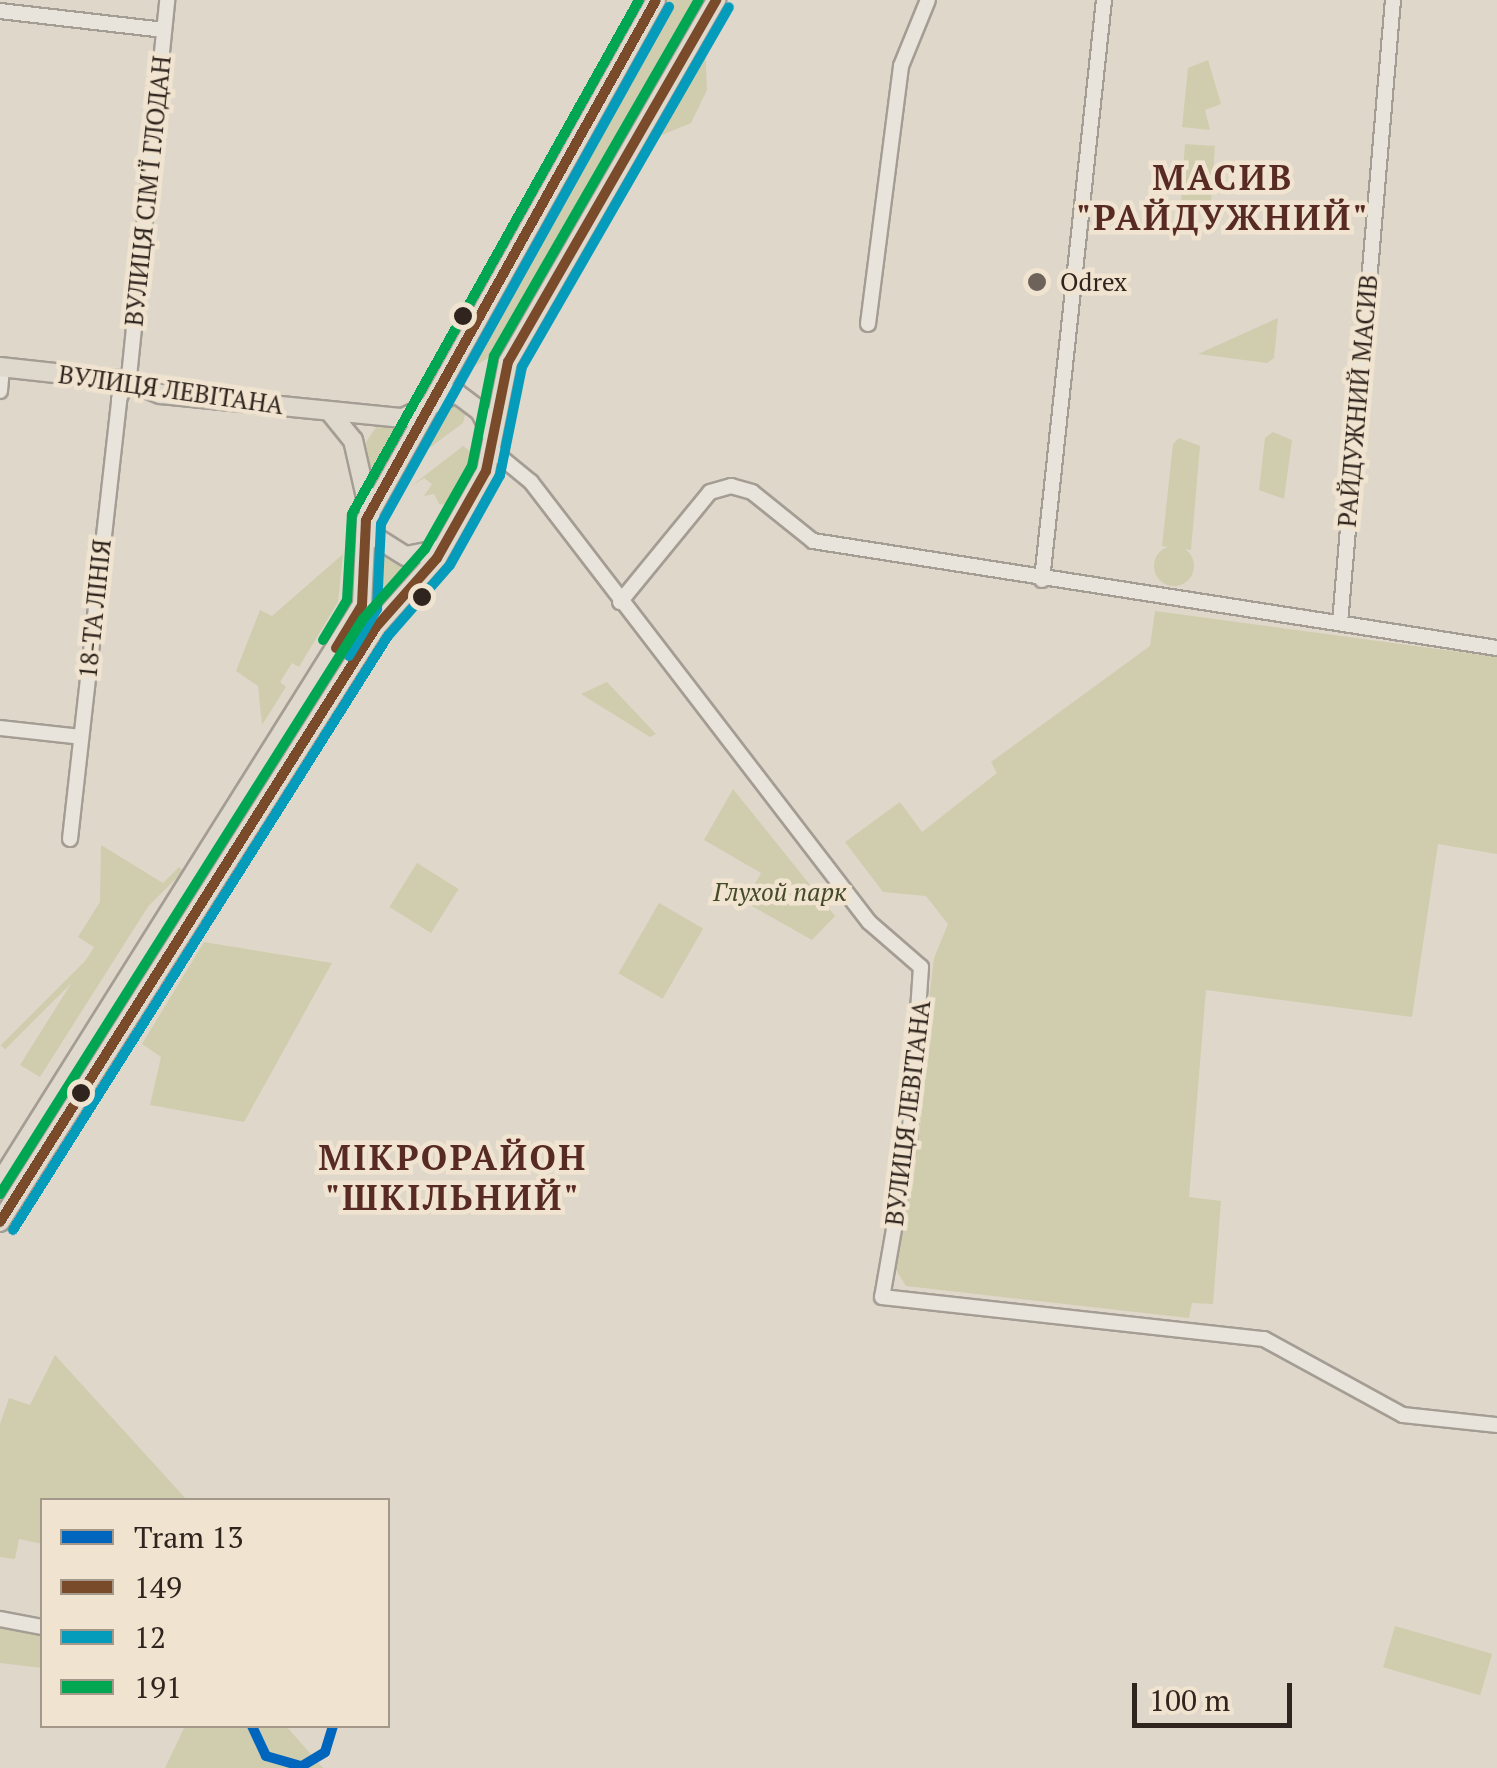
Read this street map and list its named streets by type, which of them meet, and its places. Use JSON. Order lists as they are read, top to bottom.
{
  "streets": {
    "main road": ["ВУЛИЦЯ ЛЕВІТАНА"],
    "street": ["ВУЛИЦЯ СІМ'Ї ГЛОДАН", "РАЙДУЖНИЙ МАСИВ", "18-ТА ЛІНІЯ"]
  },
  "crossings": [
    ["ВУЛИЦЯ СІМ'Ї ГЛОДАН", "ВУЛИЦЯ ЛЕВІТАНА"],
    ["ВУЛИЦЯ СІМ'Ї ГЛОДАН", "18-ТА ЛІНІЯ"],
    ["ВУЛИЦЯ ЛЕВІТАНА", "18-ТА ЛІНІЯ"]
  ],
  "districts": ["МАСИВ \"РАЙДУЖНИЙ\"", "МІКРОРАЙОН \"ШКІЛЬНИЙ\""],
  "parks": ["Глухой парк"],
  "places": ["Odrex"],
  "lines": [
    "transit line 149",
    "transit line 191",
    "transit line 12",
    "tram line 13"
  ],
  "legend": [
    "Tram 13",
    "149",
    "12",
    "191"
  ],
  "scale_bar": "100 m"
}
